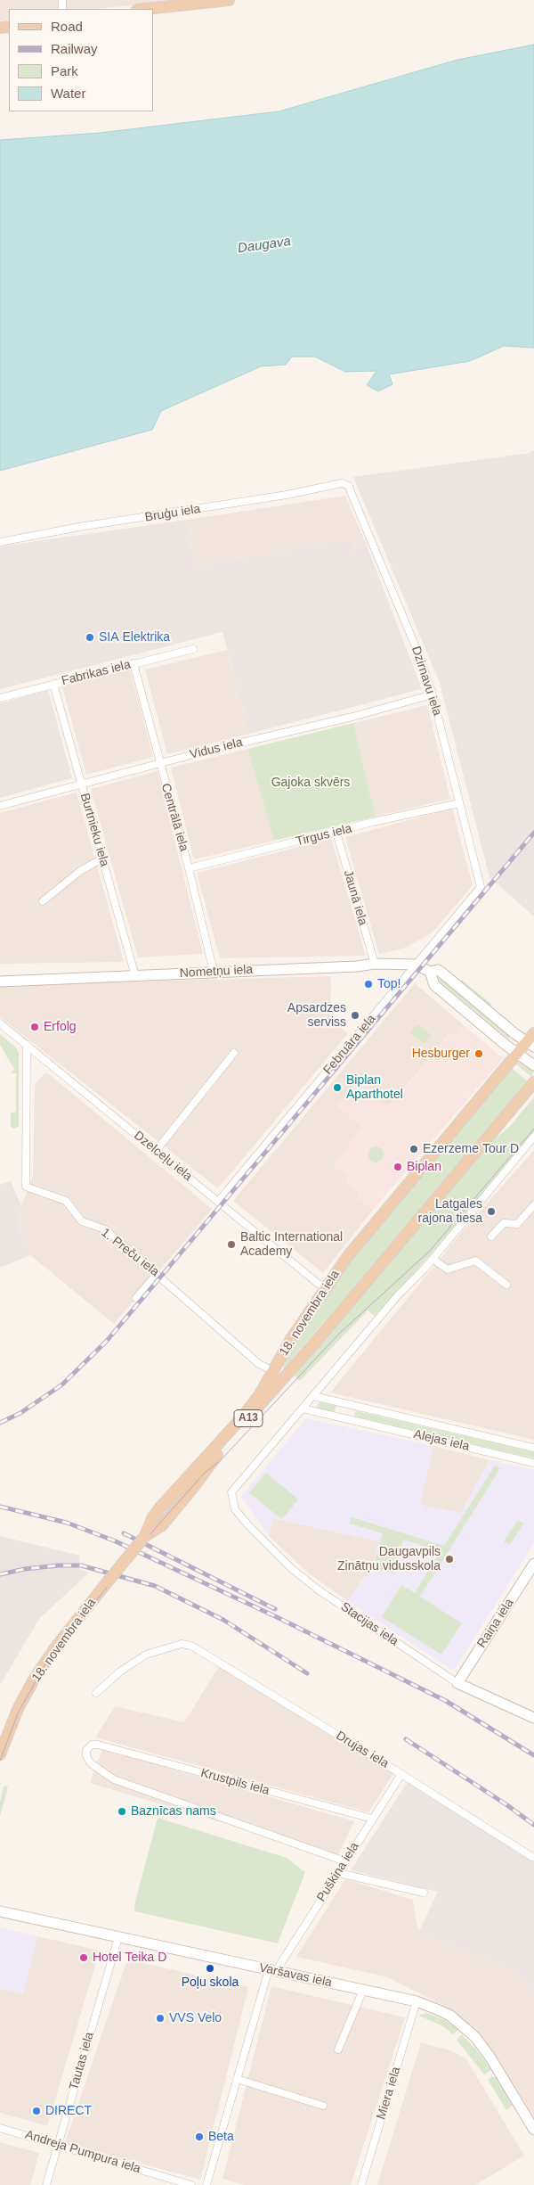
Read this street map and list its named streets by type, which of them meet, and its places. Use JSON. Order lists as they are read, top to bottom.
{
  "streets": {
    "main road": ["18. novembra iela", "A13"],
    "street": [
      "Bruģu iela",
      "Fabrikas iela",
      "Dzirnavu iela",
      "Vidus iela",
      "Centrālā iela",
      "Burtnieku iela",
      "Tirgus iela",
      "Jaunā iela",
      "Nometņu iela",
      "Februāra iela",
      "Dzelceļu iela",
      "1. Preču iela",
      "Alejas iela",
      "Raiņa iela",
      "Stacijas iela",
      "Drujas iela",
      "Krustpils iela",
      "Puškina iela",
      "Varšavas iela",
      "Tautas iela",
      "Miera iela",
      "Andreja Pumpura iela"
    ]
  },
  "crossings": [
    ["Bruģu iela", "Dzirnavu iela"],
    ["Fabrikas iela", "Centrālā iela"],
    ["Fabrikas iela", "Burtnieku iela"],
    ["Dzirnavu iela", "Vidus iela"],
    ["Dzirnavu iela", "Tirgus iela"],
    ["Dzirnavu iela", "Februāra iela"],
    ["Vidus iela", "Centrālā iela"],
    ["Vidus iela", "Burtnieku iela"],
    ["Centrālā iela", "Tirgus iela"],
    ["Centrālā iela", "Nometņu iela"],
    ["Burtnieku iela", "Nometņu iela"],
    ["Tirgus iela", "Jaunā iela"],
    ["Jaunā iela", "Nometņu iela"],
    ["Nometņu iela", "Februāra iela"],
    ["Nometņu iela", "18. novembra iela"],
    ["Februāra iela", "Dzelceļu iela"],
    ["Dzelceļu iela", "1. Preču iela"],
    ["Dzelceļu iela", "18. novembra iela"],
    ["1. Preču iela", "18. novembra iela"],
    ["Alejas iela", "Stacijas iela"],
    ["Raiņa iela", "Stacijas iela"],
    ["Drujas iela", "Puškina iela"],
    ["Krustpils iela", "Puškina iela"],
    ["Puškina iela", "Varšavas iela"],
    ["Varšavas iela", "Tautas iela"],
    ["Varšavas iela", "Miera iela"],
    ["Tautas iela", "Andreja Pumpura iela"]
  ],
  "water": ["Daugava"],
  "parks": ["Gajoka skvērs"],
  "places": [
    "SIA Elektrika",
    "Top!",
    "Apsardzes serviss",
    "Erfolg",
    "Hesburger",
    "Biplan Aparthotel",
    "Ezerzeme Tour D",
    "Biplan",
    "Latgales rajona tiesa",
    "Baltic International Academy",
    "Daugavpils Zinātņu vidusskola",
    "Baznīcas nams",
    "Hotel Teika D",
    "Poļu skola",
    "VVS Velo",
    "DIRECT",
    "Beta"
  ],
  "legend": [
    "Road",
    "Railway",
    "Park",
    "Water"
  ]
}
